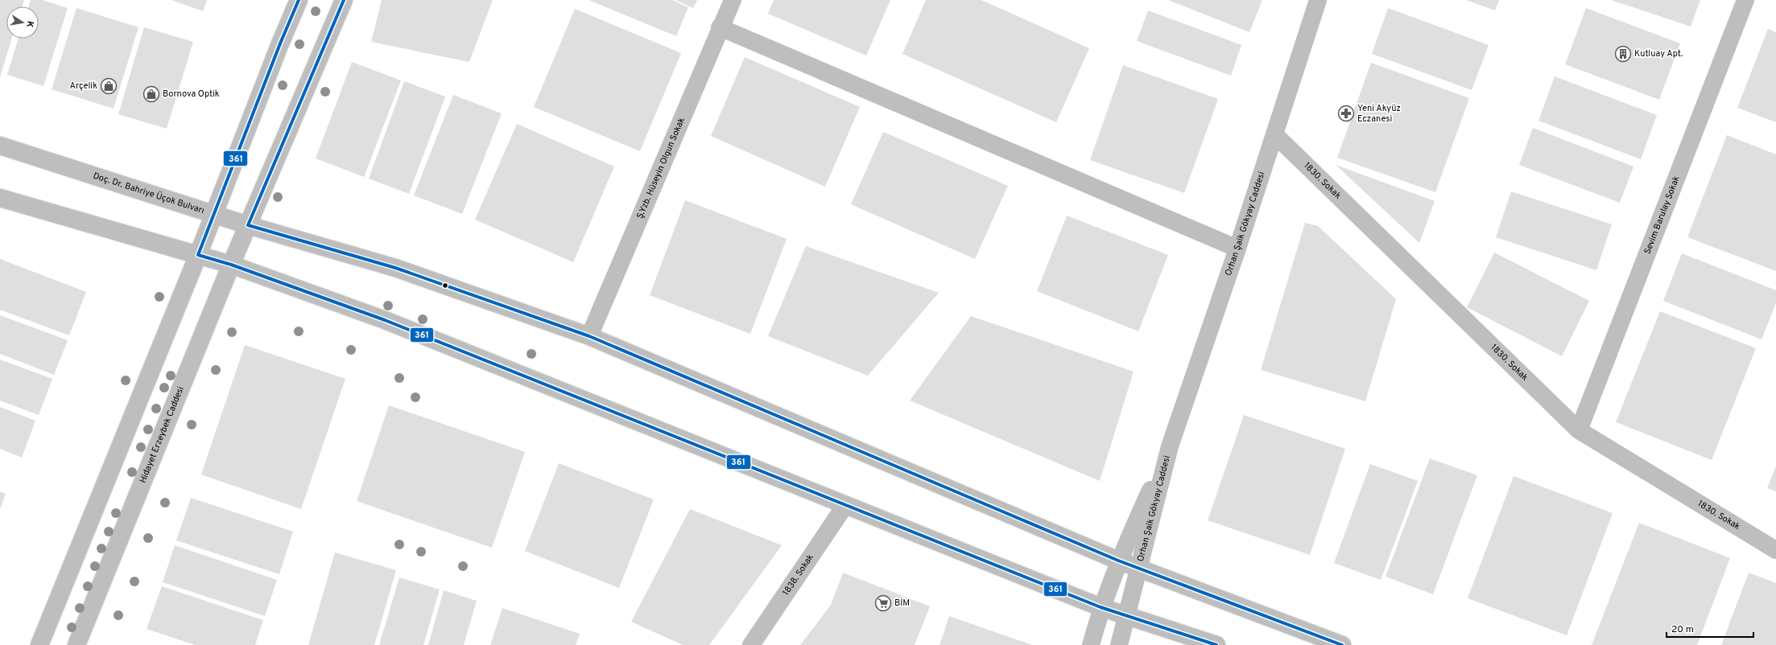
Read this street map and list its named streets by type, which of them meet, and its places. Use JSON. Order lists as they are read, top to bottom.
{
  "streets": {
    "main road": [
      "Ş.Yzb. Hüseyin Olgun Sokak",
      "1830. Sokak",
      "Doç. Dr. Bahriye Üçok Bulvarı",
      "Sevim Barulay Sokak",
      "Orhan Şaik Gökyay Caddesi",
      "Hidayet Erzeybek Caddesi",
      "1838. Sokak"
    ]
  },
  "crossings": [
    ["Ş.Yzb. Hüseyin Olgun Sokak", "Doç. Dr. Bahriye Üçok Bulvarı"],
    ["1830. Sokak", "Sevim Barulay Sokak"],
    ["1830. Sokak", "Orhan Şaik Gökyay Caddesi"],
    ["Doç. Dr. Bahriye Üçok Bulvarı", "Orhan Şaik Gökyay Caddesi"],
    ["Doç. Dr. Bahriye Üçok Bulvarı", "Hidayet Erzeybek Caddesi"]
  ],
  "places": {
    "building": ["Kutluay Apt."],
    "shop": ["Arçelik", "Bornova Optik"],
    "pharmacy": ["Yeni Akyüz Eczanesi"],
    "supermarket": ["BİM"]
  },
  "lines": ["transit line 361"],
  "scale_bar": "20 m",
  "north": "right"
}
